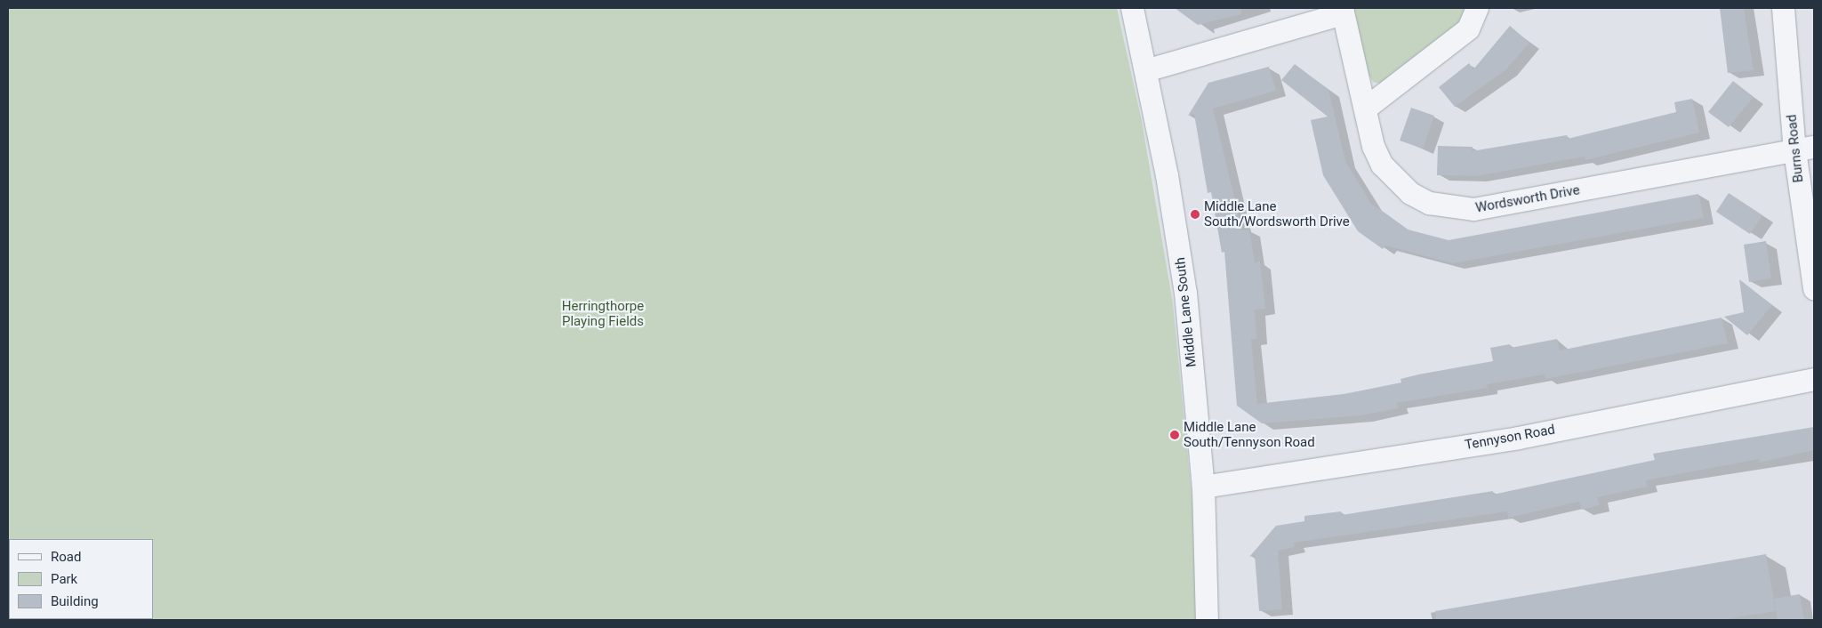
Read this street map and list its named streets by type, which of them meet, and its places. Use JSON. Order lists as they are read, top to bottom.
{
  "streets": {
    "street": [
      "Burns Road",
      "Wordsworth Drive",
      "Middle Lane South",
      "Tennyson Road"
    ]
  },
  "crossings": [
    ["Burns Road", "Wordsworth Drive"],
    ["Middle Lane South", "Tennyson Road"]
  ],
  "parks": ["Herringthorpe Playing Fields"],
  "places": ["Middle Lane South/Wordsworth Drive", "Middle Lane South/Tennyson Road"],
  "legend": ["Road", "Park", "Building"]
}
